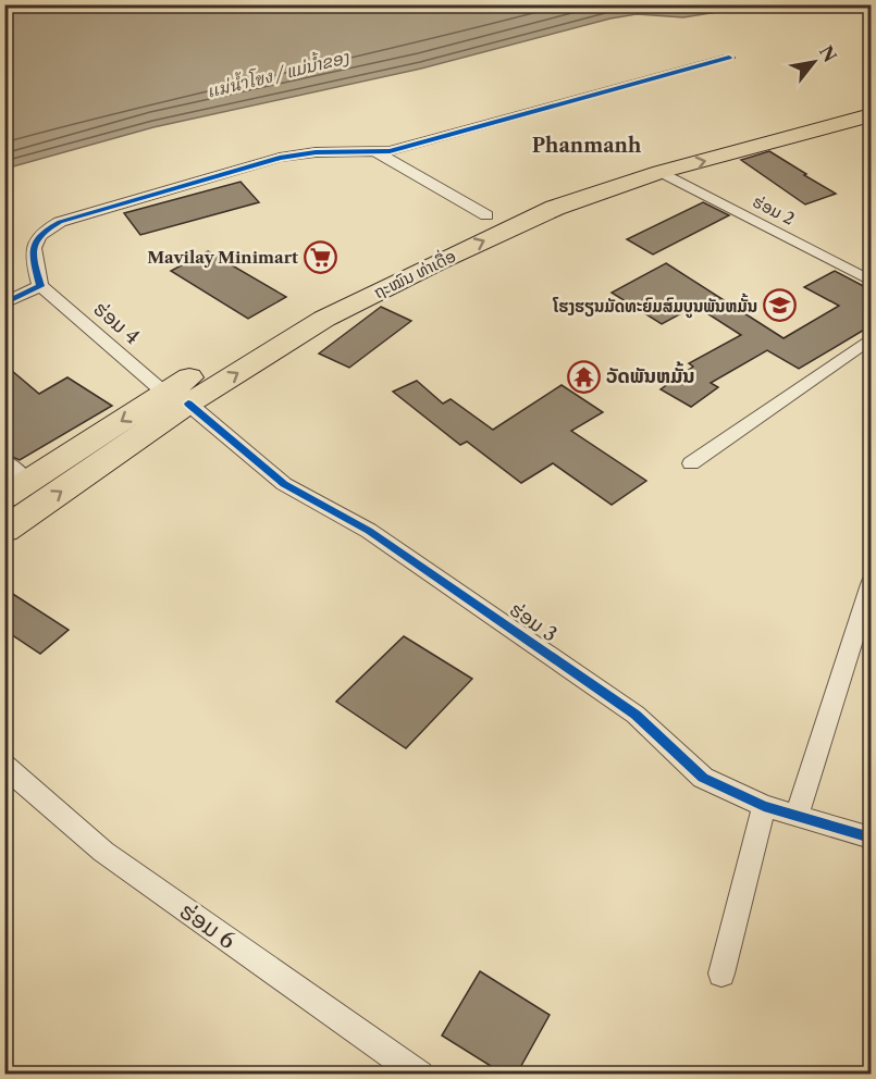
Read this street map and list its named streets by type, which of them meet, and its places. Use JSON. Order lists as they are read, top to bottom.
{
  "streets": {
    "main road": ["ຖະໝົນ ທ່າເດື່ອ"],
    "street": [
      "ຮ່ອມ 2",
      "ຮ່ອມ 4",
      "ຮ່ອມ 3",
      "ຮ່ອມ 6"
    ]
  },
  "crossings": [
    ["ຮ່ອມ 2", "ຖະໝົນ ທ່າເດື່ອ"],
    ["ຖະໝົນ ທ່າເດື່ອ", "ຮ່ອມ 4"],
    ["ຖະໝົນ ທ່າເດື່ອ", "ຮ່ອມ 3"]
  ],
  "districts": ["Phanmanh"],
  "water": ["แม่น้ำโขง / ແມ່ນ້ຳຂອງ"],
  "places": {
    "supermarket": ["Mavilay Minimart"],
    "school or university": ["ໂຮງຮຽນມັດທະຍົມສົມບູນພັນຫມັ້ນ"],
    "temple": ["ວັດພັນຫມັ້ນ"]
  },
  "north": "top right"
}
